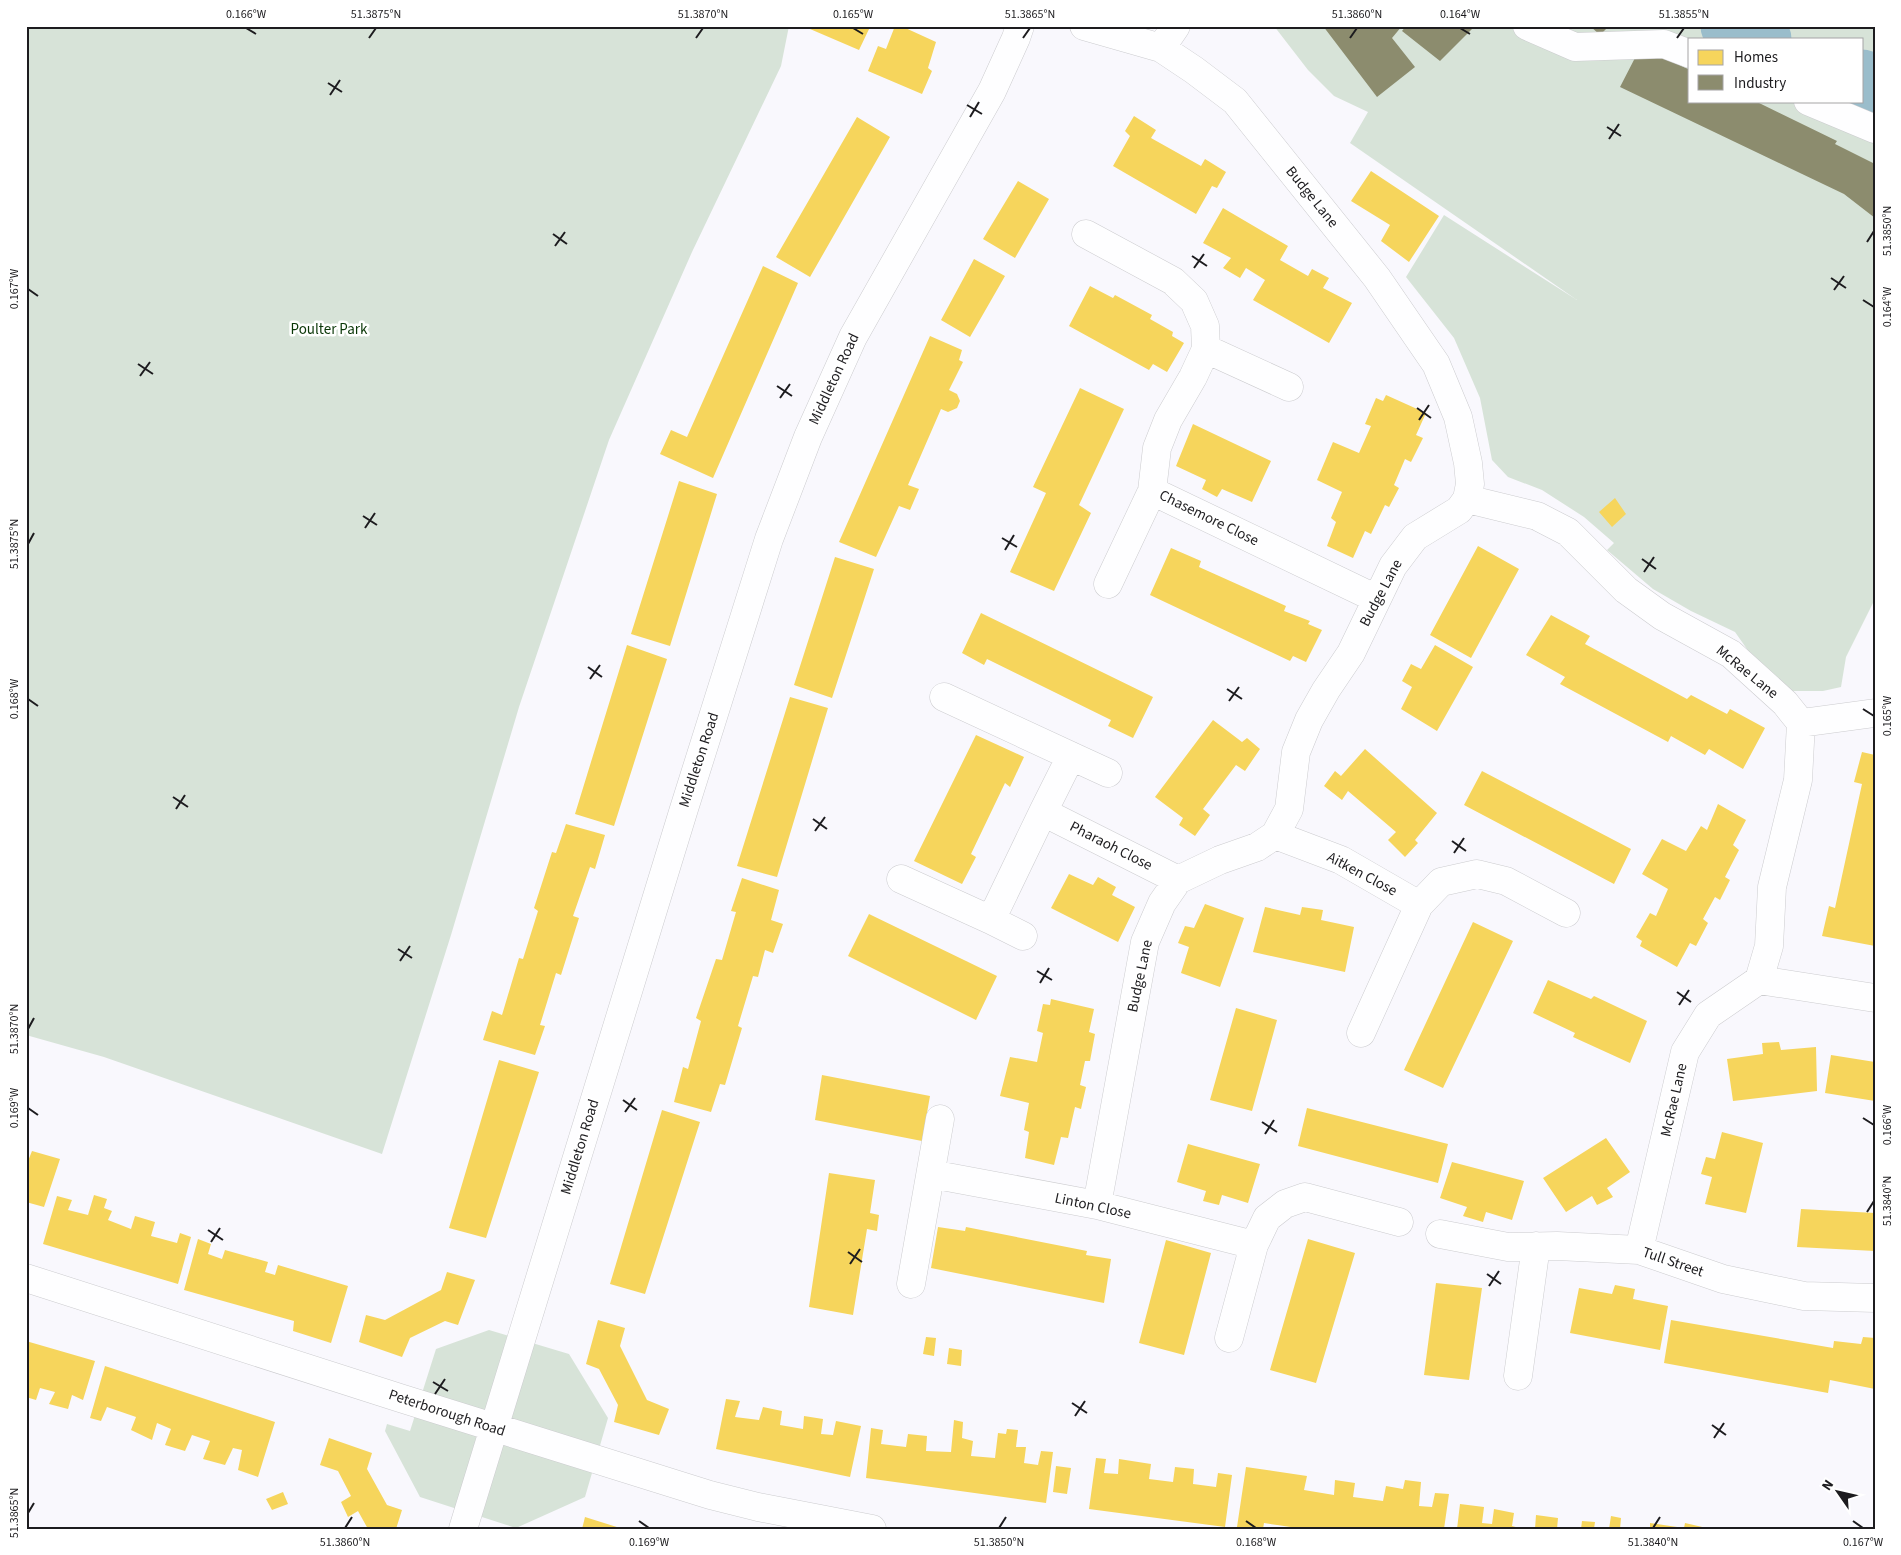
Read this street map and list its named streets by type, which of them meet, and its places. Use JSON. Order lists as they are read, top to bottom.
{
  "streets": {
    "street": [
      "Budge Lane",
      "Middleton Road",
      "Chasemore Close",
      "McRae Lane",
      "Pharaoh Close",
      "Aitken Close",
      "Linton Close",
      "Tull Street",
      "Peterborough Road"
    ]
  },
  "crossings": [
    ["Budge Lane", "Chasemore Close"],
    ["Budge Lane", "McRae Lane"],
    ["Budge Lane", "Pharaoh Close"],
    ["Budge Lane", "Aitken Close"],
    ["Budge Lane", "Linton Close"],
    ["Middleton Road", "Peterborough Road"],
    ["McRae Lane", "Tull Street"]
  ],
  "parks": ["Poulter Park"],
  "legend": ["Homes", "Industry"],
  "north": "top left",
  "coordinates": [
    "0.166°W",
    "51.3875°N",
    "51.3870°N",
    "0.165°W",
    "51.3865°N",
    "51.3860°N",
    "0.164°W",
    "51.3855°N",
    "51.3850°N",
    "0.167°W",
    "0.168°W",
    "0.169°W",
    "51.3840°N"
  ]
}
